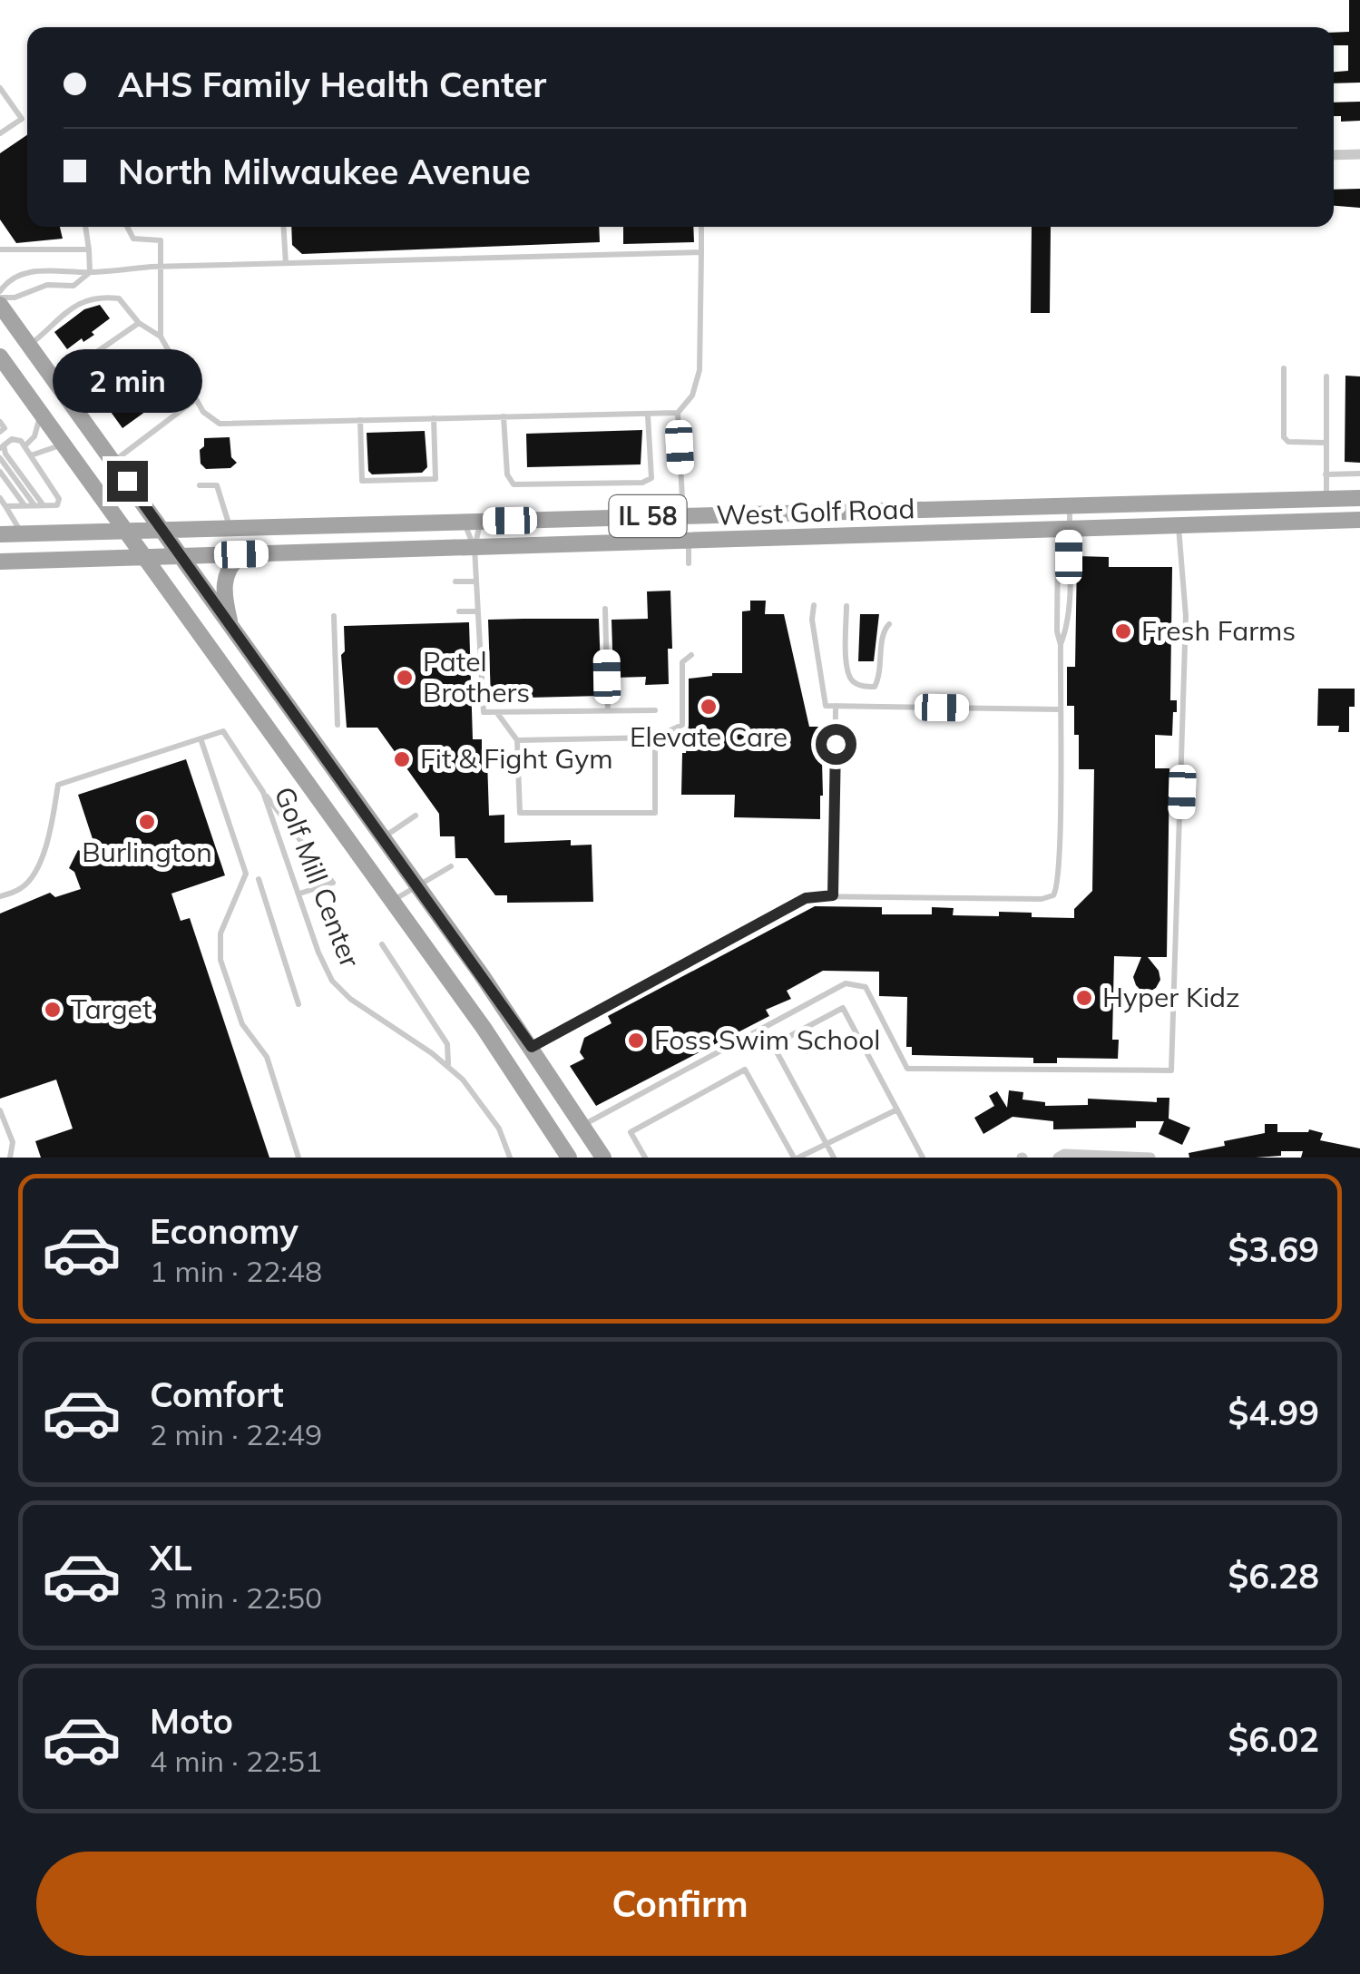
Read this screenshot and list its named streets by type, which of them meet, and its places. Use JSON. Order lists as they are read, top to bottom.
{
  "streets": {
    "main road": ["West Golf Road", "IL 58"],
    "lane": ["Golf Mill Center"]
  },
  "places": [
    "Fresh Farms",
    "Patel Brothers",
    "Elevate Care",
    "Fit & Fight Gym",
    "Burlington",
    "Hyper Kidz",
    "Target",
    "Foss Swim School"
  ],
  "page": {
    "banner": ["AHS Family Health Center", "North Milwaukee Avenue"],
    "bubble": "2 min",
    "list": [
      {
        "name": "Economy",
        "note": "1 min · 22:48",
        "value": "$3.69"
      },
      {
        "name": "Comfort",
        "note": "2 min · 22:49",
        "value": "$4.99"
      },
      {
        "name": "XL",
        "note": "3 min · 22:50",
        "value": "$6.28"
      },
      {
        "name": "Moto",
        "note": "4 min · 22:51",
        "value": "$6.02"
      }
    ],
    "buttons": "Confirm"
  }
}
